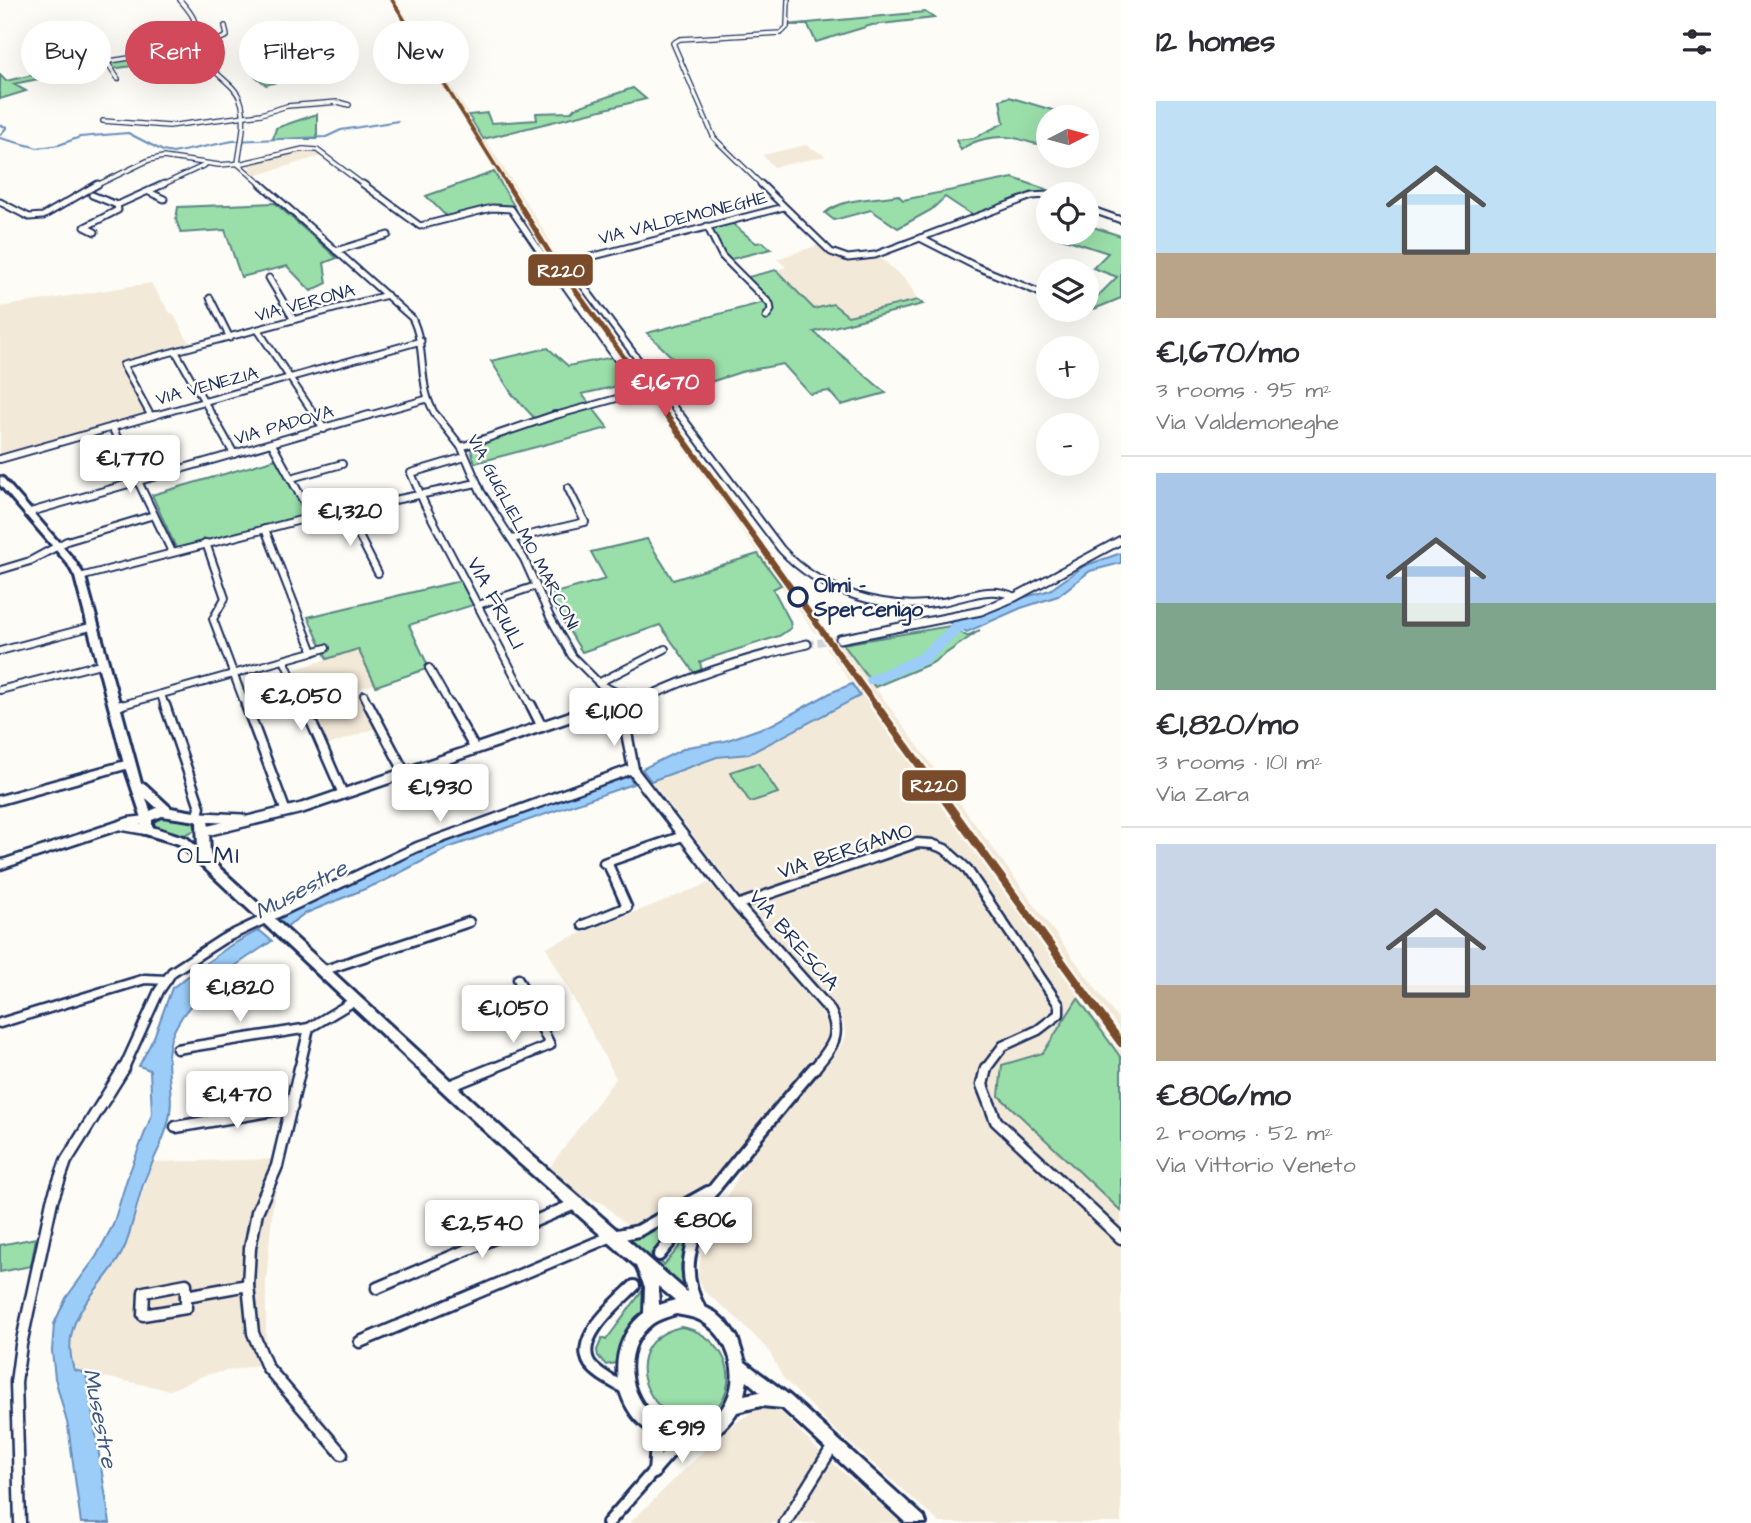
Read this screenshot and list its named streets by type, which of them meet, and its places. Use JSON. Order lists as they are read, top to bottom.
{
  "streets": {
    "street": [
      "VIA VALDEMONEGHE",
      "VIA VERONA",
      "VIA VENEZIA",
      "VIA PADOVA",
      "VIA GUGLIELMO MARCONI",
      "VIA FRIULI",
      "VIA BERGAMO",
      "VIA BRESCIA"
    ]
  },
  "crossings": [
    ["VIA VERONA", "VIA VENEZIA"],
    ["VIA PADOVA", "VIA GUGLIELMO MARCONI"],
    ["VIA BERGAMO", "VIA BRESCIA"]
  ],
  "districts": ["OLMI"],
  "water": ["Musestre"],
  "places": ["Olmi - Spercenigo"],
  "lines": ["transit line R220"],
  "north": "right",
  "page": {
    "heading": "12 homes",
    "chip": [
      "Buy",
      "Rent",
      "Filters",
      "New"
    ],
    "list": [
      {
        "name": "€1,670/mo",
        "note": "3 rooms · 95 m² · Via Valdemoneghe"
      },
      {
        "name": "€1,820/mo",
        "note": "3 rooms · 101 m² · Via Zara"
      },
      {
        "name": "€806/mo",
        "note": "2 rooms · 52 m² · Via Vittorio Veneto"
      }
    ],
    "map_buttons": ["+", "−"],
    "price": [
      "€1,670",
      "€1,770",
      "€1,320",
      "€2,050",
      "€1,100",
      "€1,930",
      "€1,820",
      "€1,050",
      "€1,470",
      "€806",
      "€2,540",
      "€919"
    ]
  }
}
